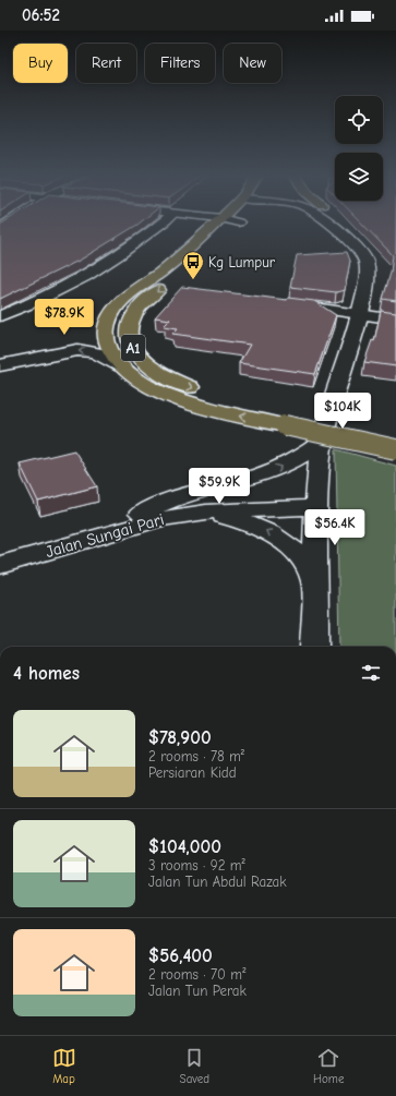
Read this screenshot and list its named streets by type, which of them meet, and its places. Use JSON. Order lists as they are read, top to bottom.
{
  "streets": {
    "main road": ["A1", "Jalan Sungai Pari"]
  },
  "places": {
    "bus stop": ["Kg Lumpur"]
  },
  "page": {
    "status": "06:52",
    "chip": [
      "Buy",
      "Rent",
      "Filters",
      "New"
    ],
    "price": [
      "$78.9K",
      "$104K",
      "$59.9K",
      "$56.4K"
    ],
    "heading": "4 homes",
    "list": [
      {
        "name": "$78,900",
        "note": "2 rooms · 78 m² · Persiaran Kidd"
      },
      {
        "name": "$104,000",
        "note": "3 rooms · 92 m² · Jalan Tun Abdul Razak"
      },
      {
        "name": "$56,400",
        "note": "2 rooms · 70 m² · Jalan Tun Perak"
      }
    ],
    "tabs": ["Map", "Saved", "Home"]
  }
}
